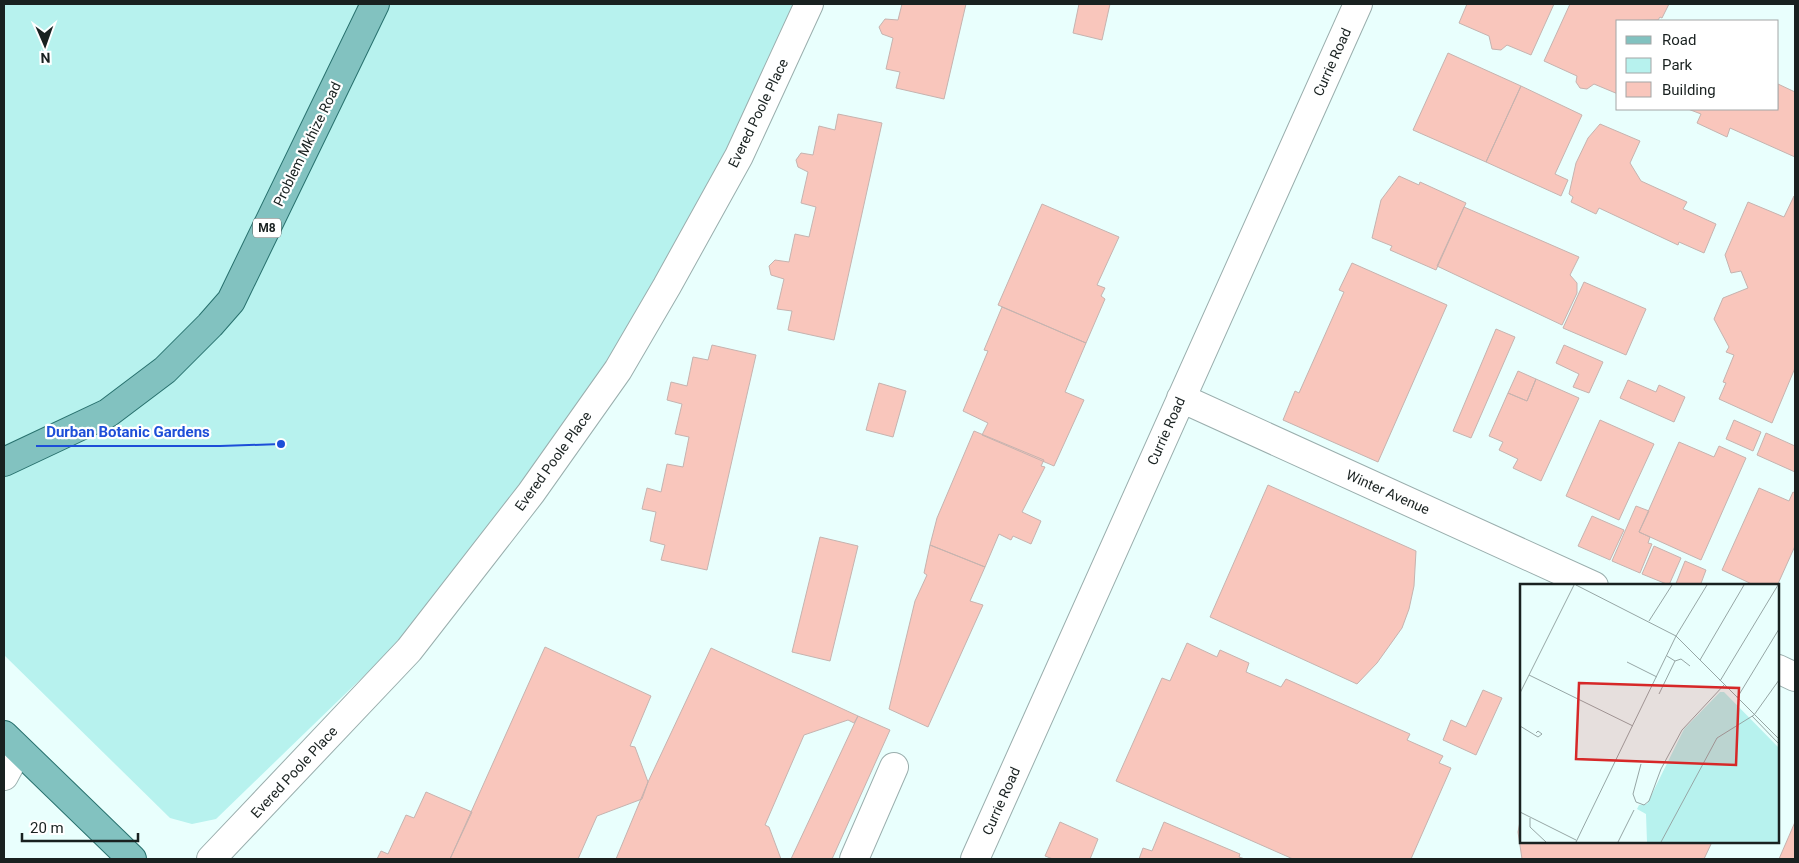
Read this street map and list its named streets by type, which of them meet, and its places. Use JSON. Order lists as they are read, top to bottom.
{
  "streets": {
    "main road": ["Problem Mkhize Road", "M8"],
    "street": ["Currie Road", "Evered Poole Place", "Winter Avenue"]
  },
  "crossings": [
    ["Currie Road", "Winter Avenue"]
  ],
  "places": ["Durban Botanic Gardens"],
  "legend": ["Road", "Park", "Building"],
  "scale_bar": "20 m",
  "north": "bottom"
}
